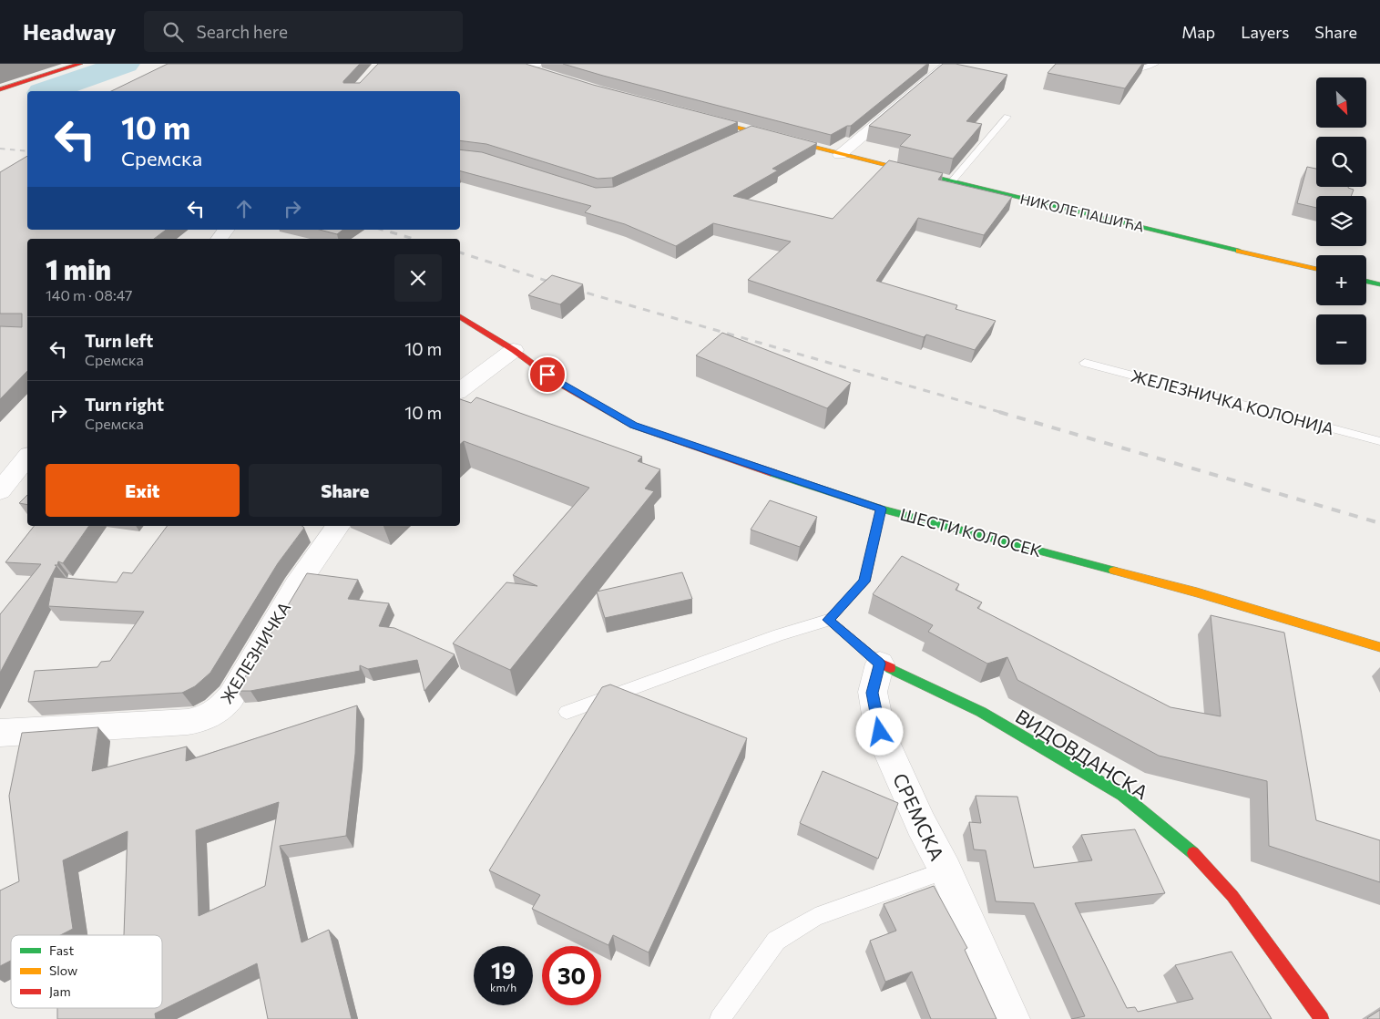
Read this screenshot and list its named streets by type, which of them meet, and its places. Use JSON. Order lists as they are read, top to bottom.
{
  "streets": {
    "street": [
      "НИКОЛЕ ПАШИЋА",
      "ШЕСТИ КОЛОСЕК",
      "ЖЕЛЕЗНИЧКА",
      "ВИДОВДАНСКА",
      "СРЕМСКА"
    ],
    "lane": ["ЖЕЛЕЗНИЧКА КОЛОНИЈА"]
  },
  "crossings": [
    ["ВИДОВДАНСКА", "СРЕМСКА"]
  ],
  "legend": ["Fast", "Slow", "Jam"],
  "north": "bottom right",
  "page": {
    "header": "Headway",
    "search": "Search here",
    "nav": ["Map", "Layers", "Share"],
    "map_buttons": ["+", "−"],
    "turn": ["10 m", "Сремска"],
    "heading": ["1 min", "140 m · 08:47"],
    "list": [
      {
        "name": "Turn left",
        "note": "Сремска",
        "value": "10 m"
      },
      {
        "name": "Turn right",
        "note": "Сремска",
        "value": "10 m"
      }
    ],
    "buttons": ["Exit", "Share"],
    "speed": "19 km/h",
    "limit": "30"
  }
}
